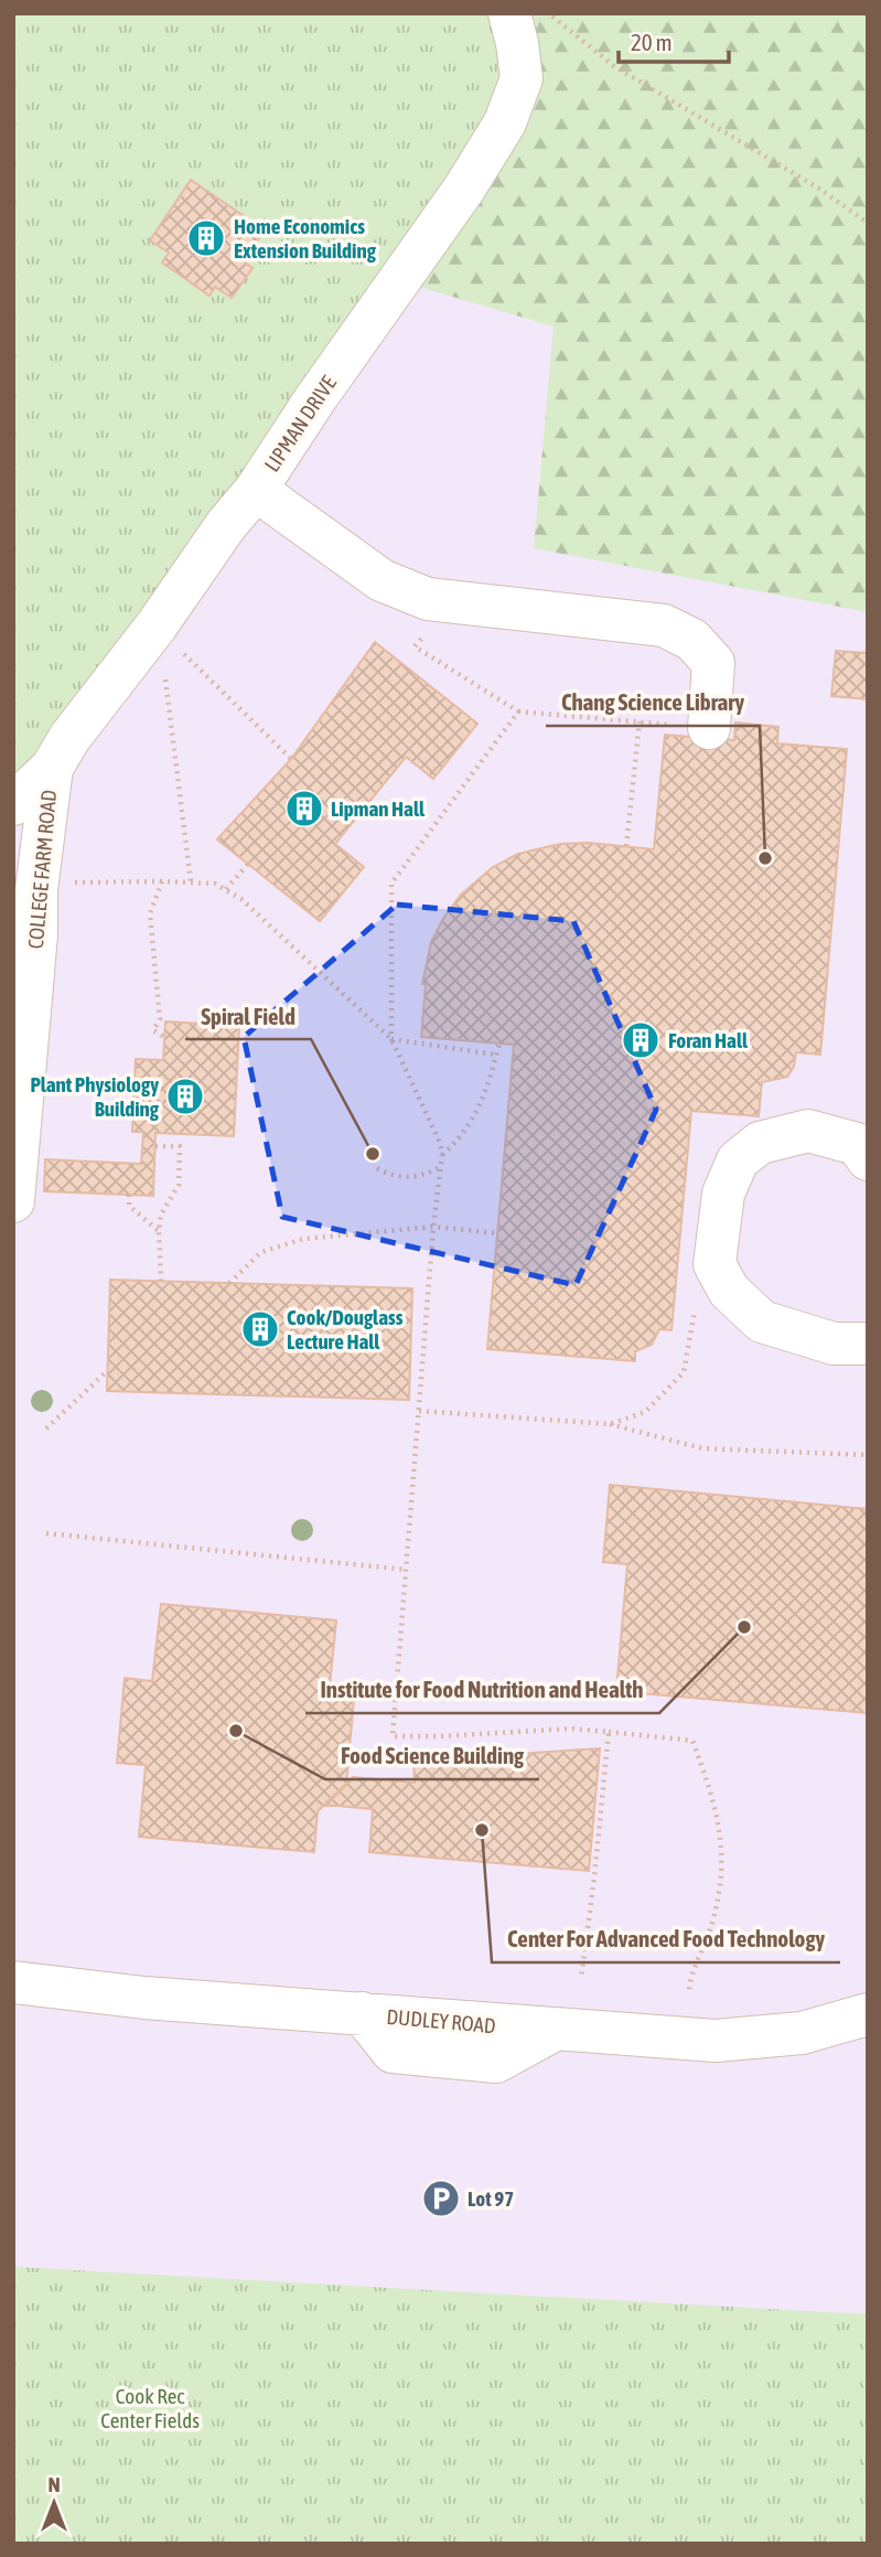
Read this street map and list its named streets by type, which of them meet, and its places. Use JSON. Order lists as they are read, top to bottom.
{
  "streets": {
    "street": ["LIPMAN DRIVE", "COLLEGE FARM ROAD", "DUDLEY ROAD"]
  },
  "crossings": [
    ["LIPMAN DRIVE", "COLLEGE FARM ROAD"]
  ],
  "parks": ["Cook Rec Center Fields"],
  "places": {
    "building": [
      "Home Economics Extension Building",
      "Lipman Hall",
      "Foran Hall",
      "Plant Physiology Building",
      "Cook/Douglass Lecture Hall"
    ],
    "other": [
      "Chang Science Library",
      "Spiral Field",
      "Institute for Food Nutrition and Health",
      "Food Science Building",
      "Center For Advanced Food Technology"
    ],
    "parking": ["Lot 97"]
  },
  "scale_bar": "20 m",
  "north": "top"
}
